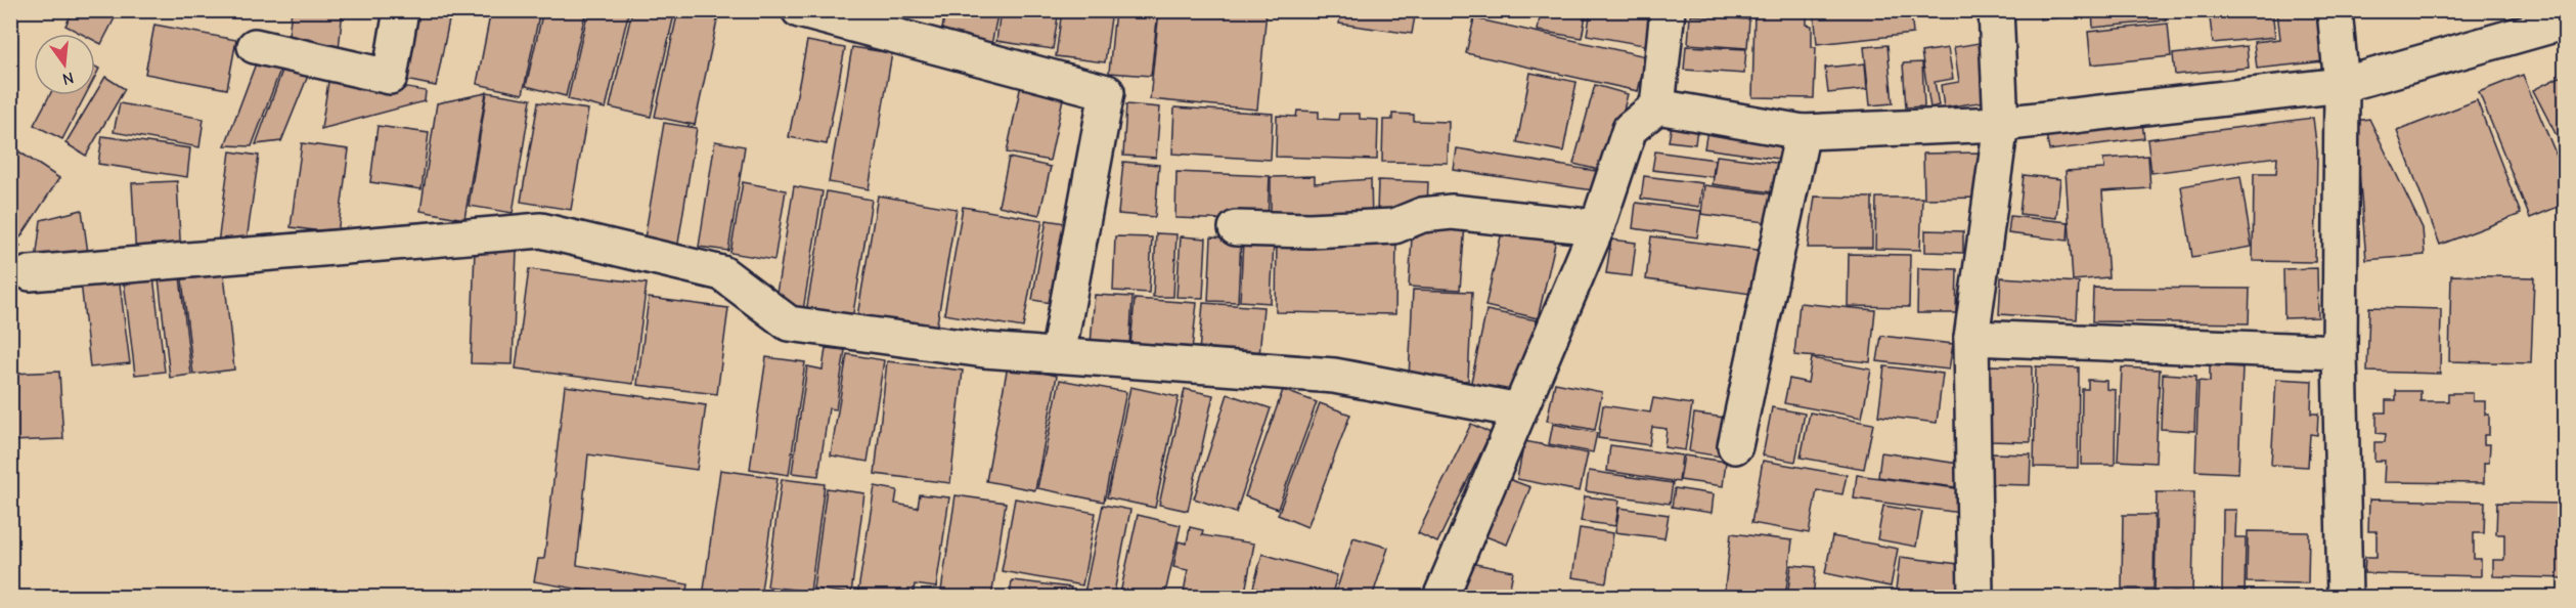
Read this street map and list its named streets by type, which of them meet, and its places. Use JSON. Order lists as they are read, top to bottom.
{
  "north": "bottom"
}
